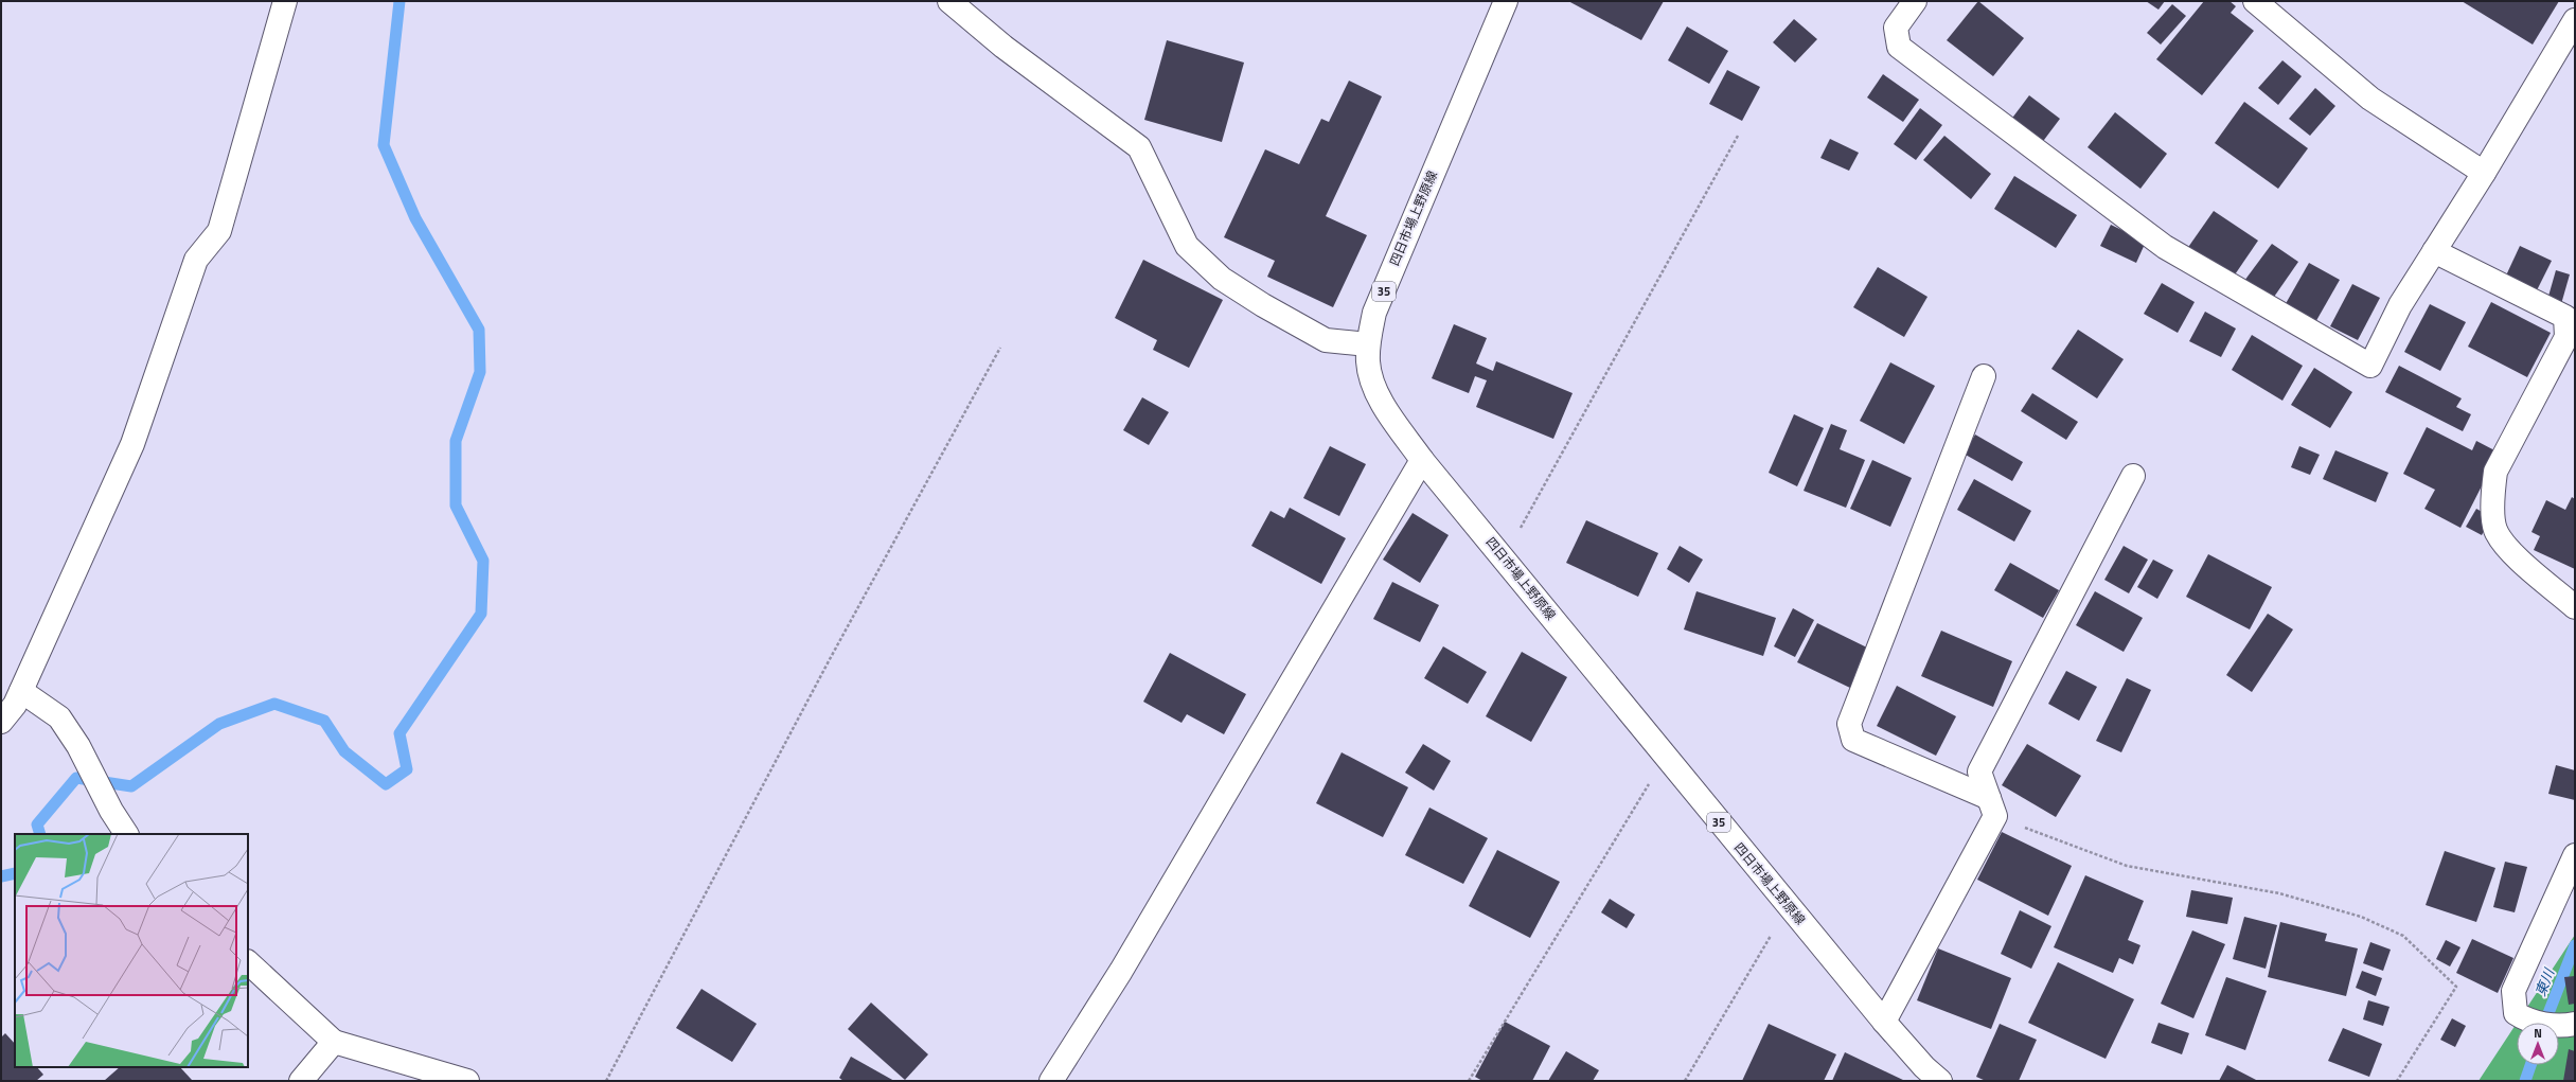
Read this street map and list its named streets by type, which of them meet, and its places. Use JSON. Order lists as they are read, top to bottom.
{
  "streets": {
    "street": ["四日市場上野原線", "35"]
  },
  "water": ["東川"],
  "north": "top"
}
